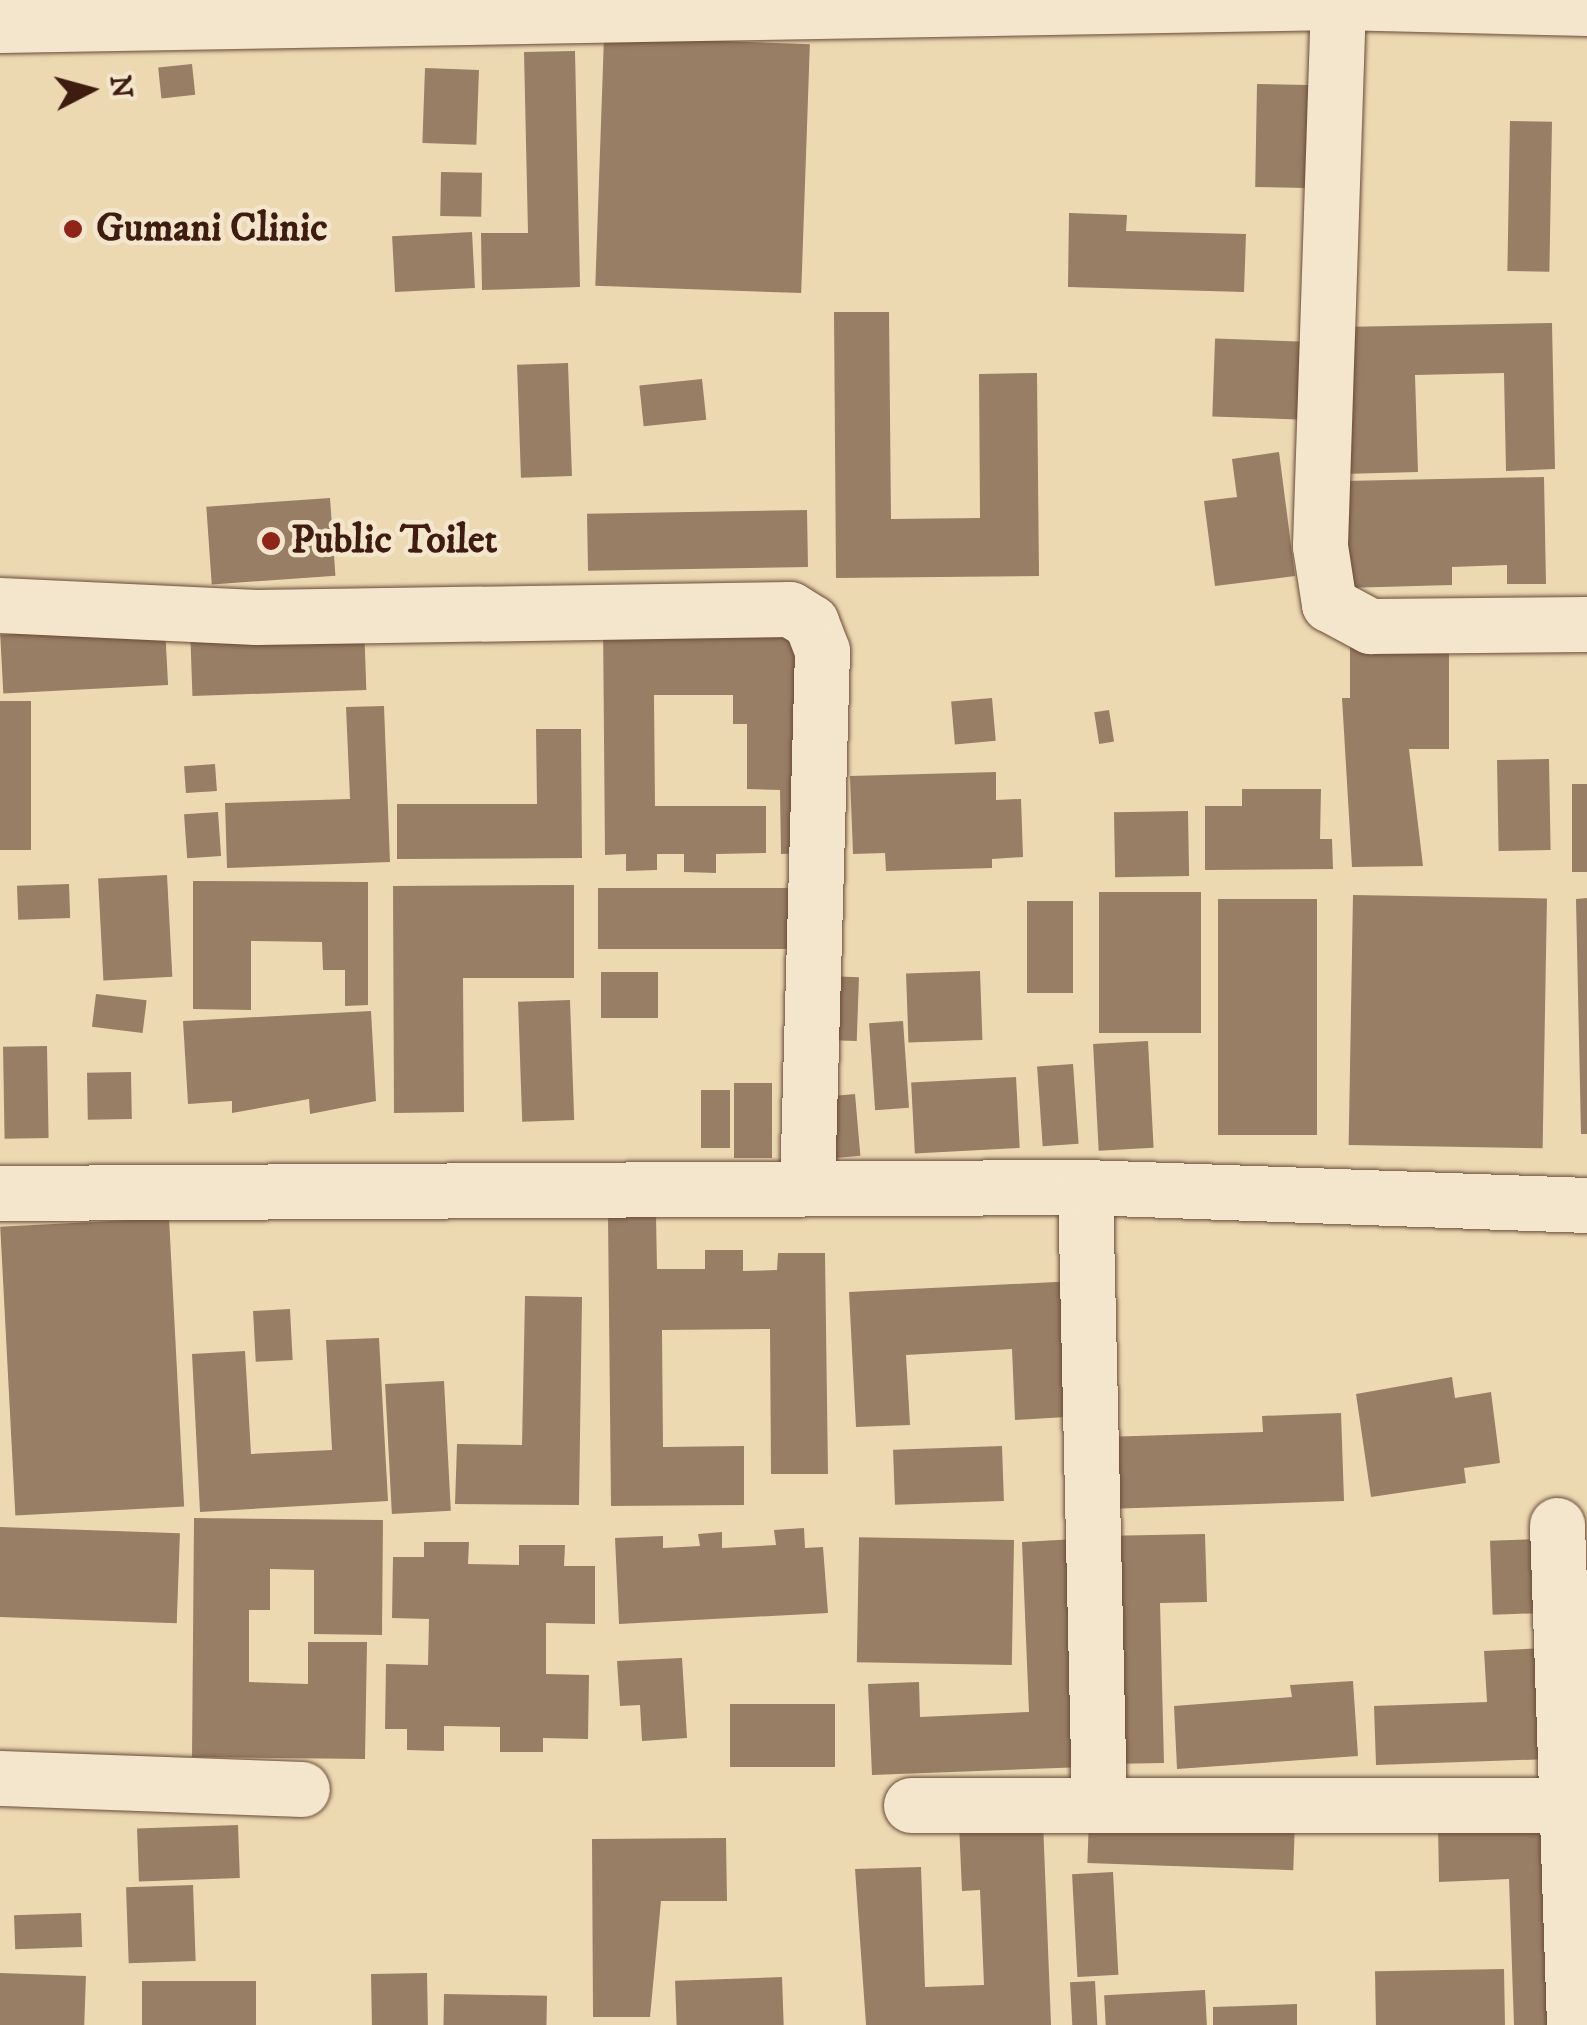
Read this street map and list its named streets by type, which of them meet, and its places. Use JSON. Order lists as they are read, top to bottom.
{
  "places": ["Gumani Clinic", "Public Toilet"],
  "north": "right"
}
